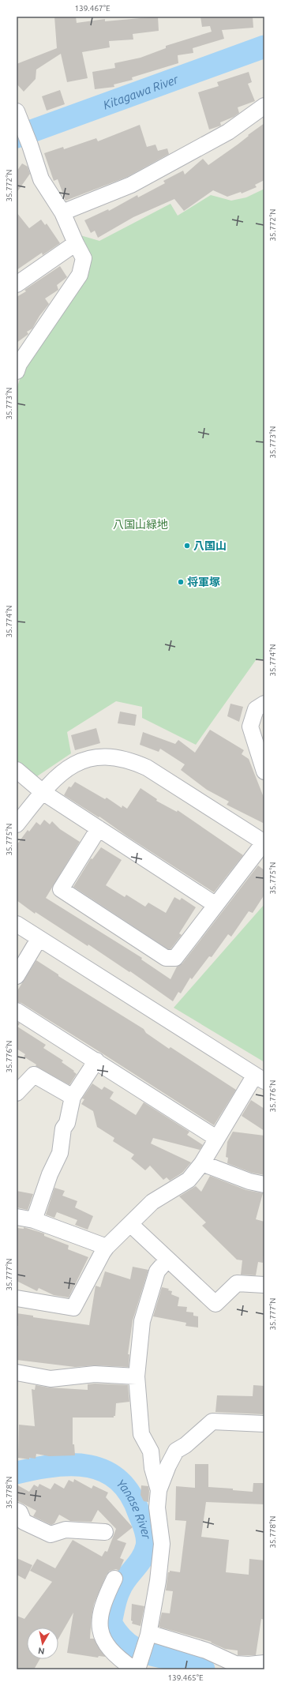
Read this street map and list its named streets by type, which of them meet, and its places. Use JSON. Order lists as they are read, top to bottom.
{
  "water": ["Kitagawa River", "Yanase River"],
  "parks": ["八国山緑地"],
  "places": ["八国山", "将軍塚"],
  "north": "bottom",
  "coordinates": [
    "139.467°E",
    "35.772°N",
    "35.773°N",
    "35.774°N",
    "35.775°N",
    "35.776°N",
    "35.777°N",
    "35.778°N",
    "139.465°E"
  ]
}
